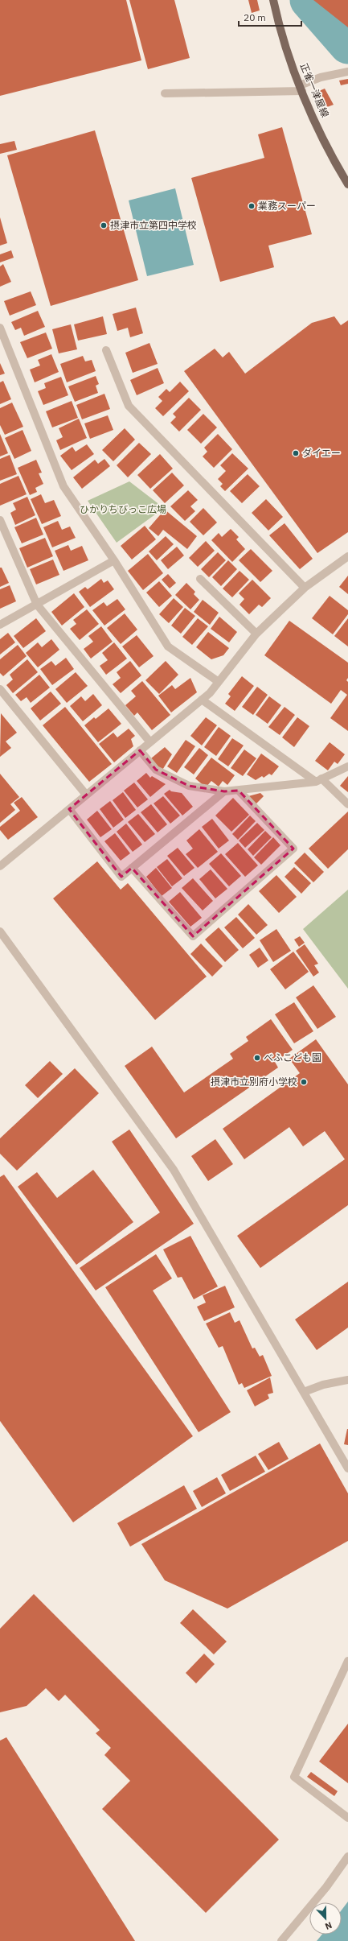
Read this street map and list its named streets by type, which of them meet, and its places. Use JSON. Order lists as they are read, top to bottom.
{
  "streets": {
    "main road": ["正雀一津屋線"]
  },
  "parks": ["ひかりちびっこ広場"],
  "places": [
    "業務スーパー",
    "摂津市立第四中学校",
    "ダイエー",
    "べふこども園",
    "摂津市立別府小学校"
  ],
  "scale_bar": "20 m",
  "north": "bottom"
}
